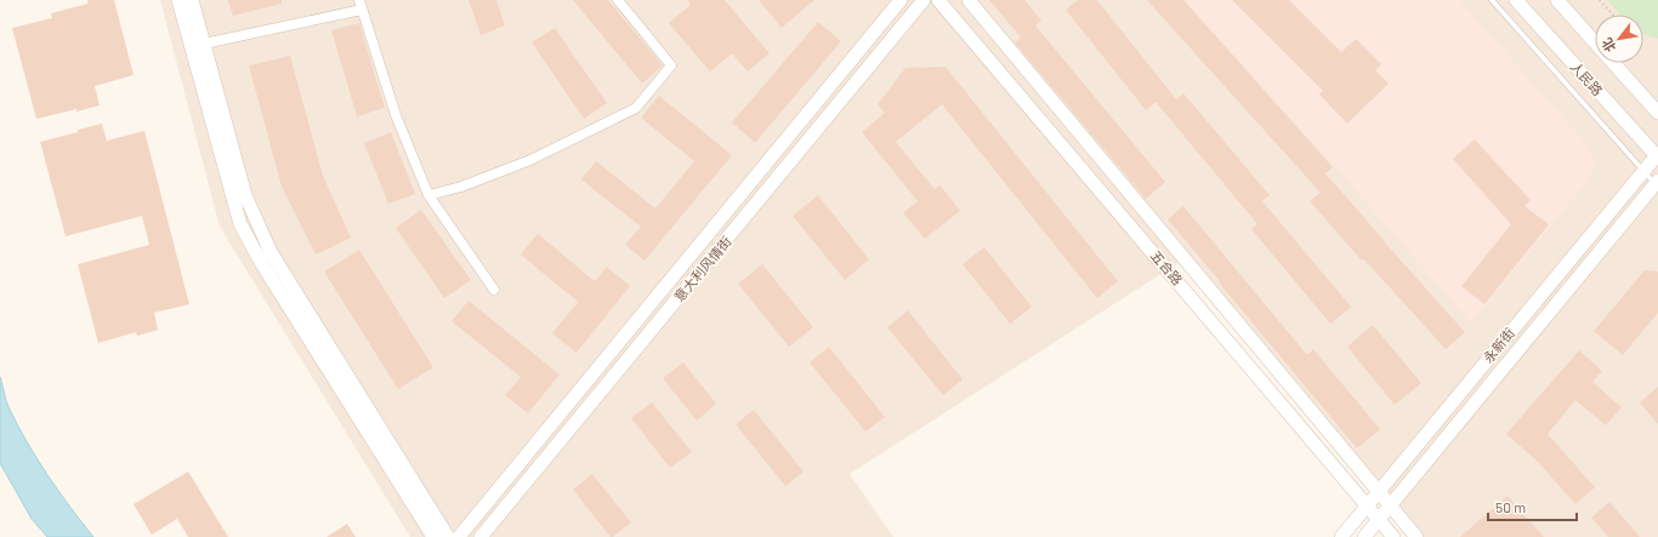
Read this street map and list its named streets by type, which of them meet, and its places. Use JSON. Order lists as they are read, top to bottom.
{
  "streets": {
    "street": [
      "人民路",
      "五合路",
      "意大利风情街",
      "永新街"
    ]
  },
  "crossings": [
    ["人民路", "永新街"],
    ["五合路", "永新街"]
  ],
  "scale_bar": "50 m",
  "north": "bottom left"
}
